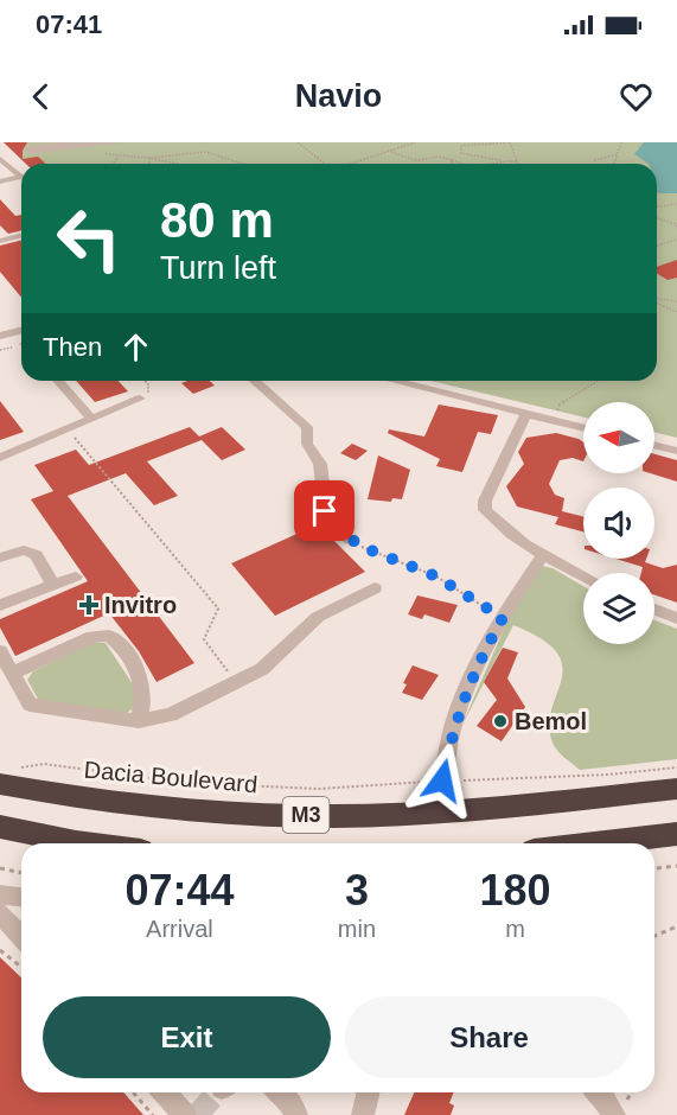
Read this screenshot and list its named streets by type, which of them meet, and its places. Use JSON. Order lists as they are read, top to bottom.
{
  "streets": {
    "highway": ["Dacia Boulevard", "M3"]
  },
  "places": {
    "health": ["Invitro"],
    "other": ["Bemol"]
  },
  "north": "left",
  "page": {
    "status": "07:41",
    "header": "Navio",
    "turn": ["80 m", "Turn left"],
    "then": "Then",
    "eta": [
      "07:44",
      "Arrival",
      "3",
      "min",
      "180",
      "m"
    ],
    "buttons": ["Exit", "Share"]
  }
}
